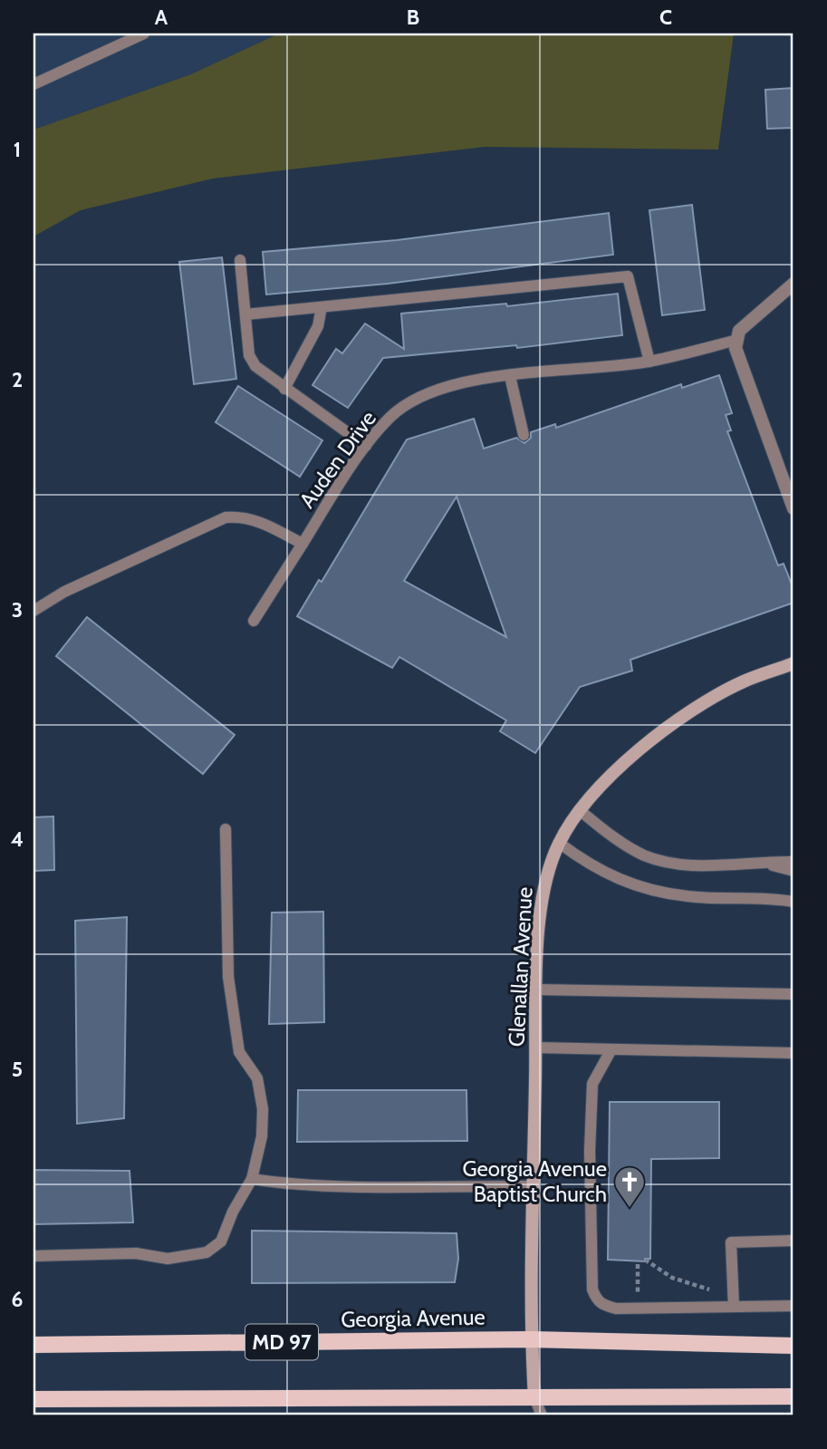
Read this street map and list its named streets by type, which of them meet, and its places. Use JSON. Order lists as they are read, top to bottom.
{
  "streets": {
    "main road": ["Georgia Avenue", "MD 97"],
    "street": ["Glenallan Avenue"],
    "lane": ["Auden Drive"]
  },
  "crossings": [
    ["Glenallan Avenue", "Georgia Avenue"]
  ],
  "places": {
    "church": ["Georgia Avenue Baptist Church"]
  },
  "grid": {
    "columns": ["A", "B", "C"],
    "rows": [
      "1",
      "2",
      "3",
      "4",
      "5",
      "6"
    ]
  }
}
